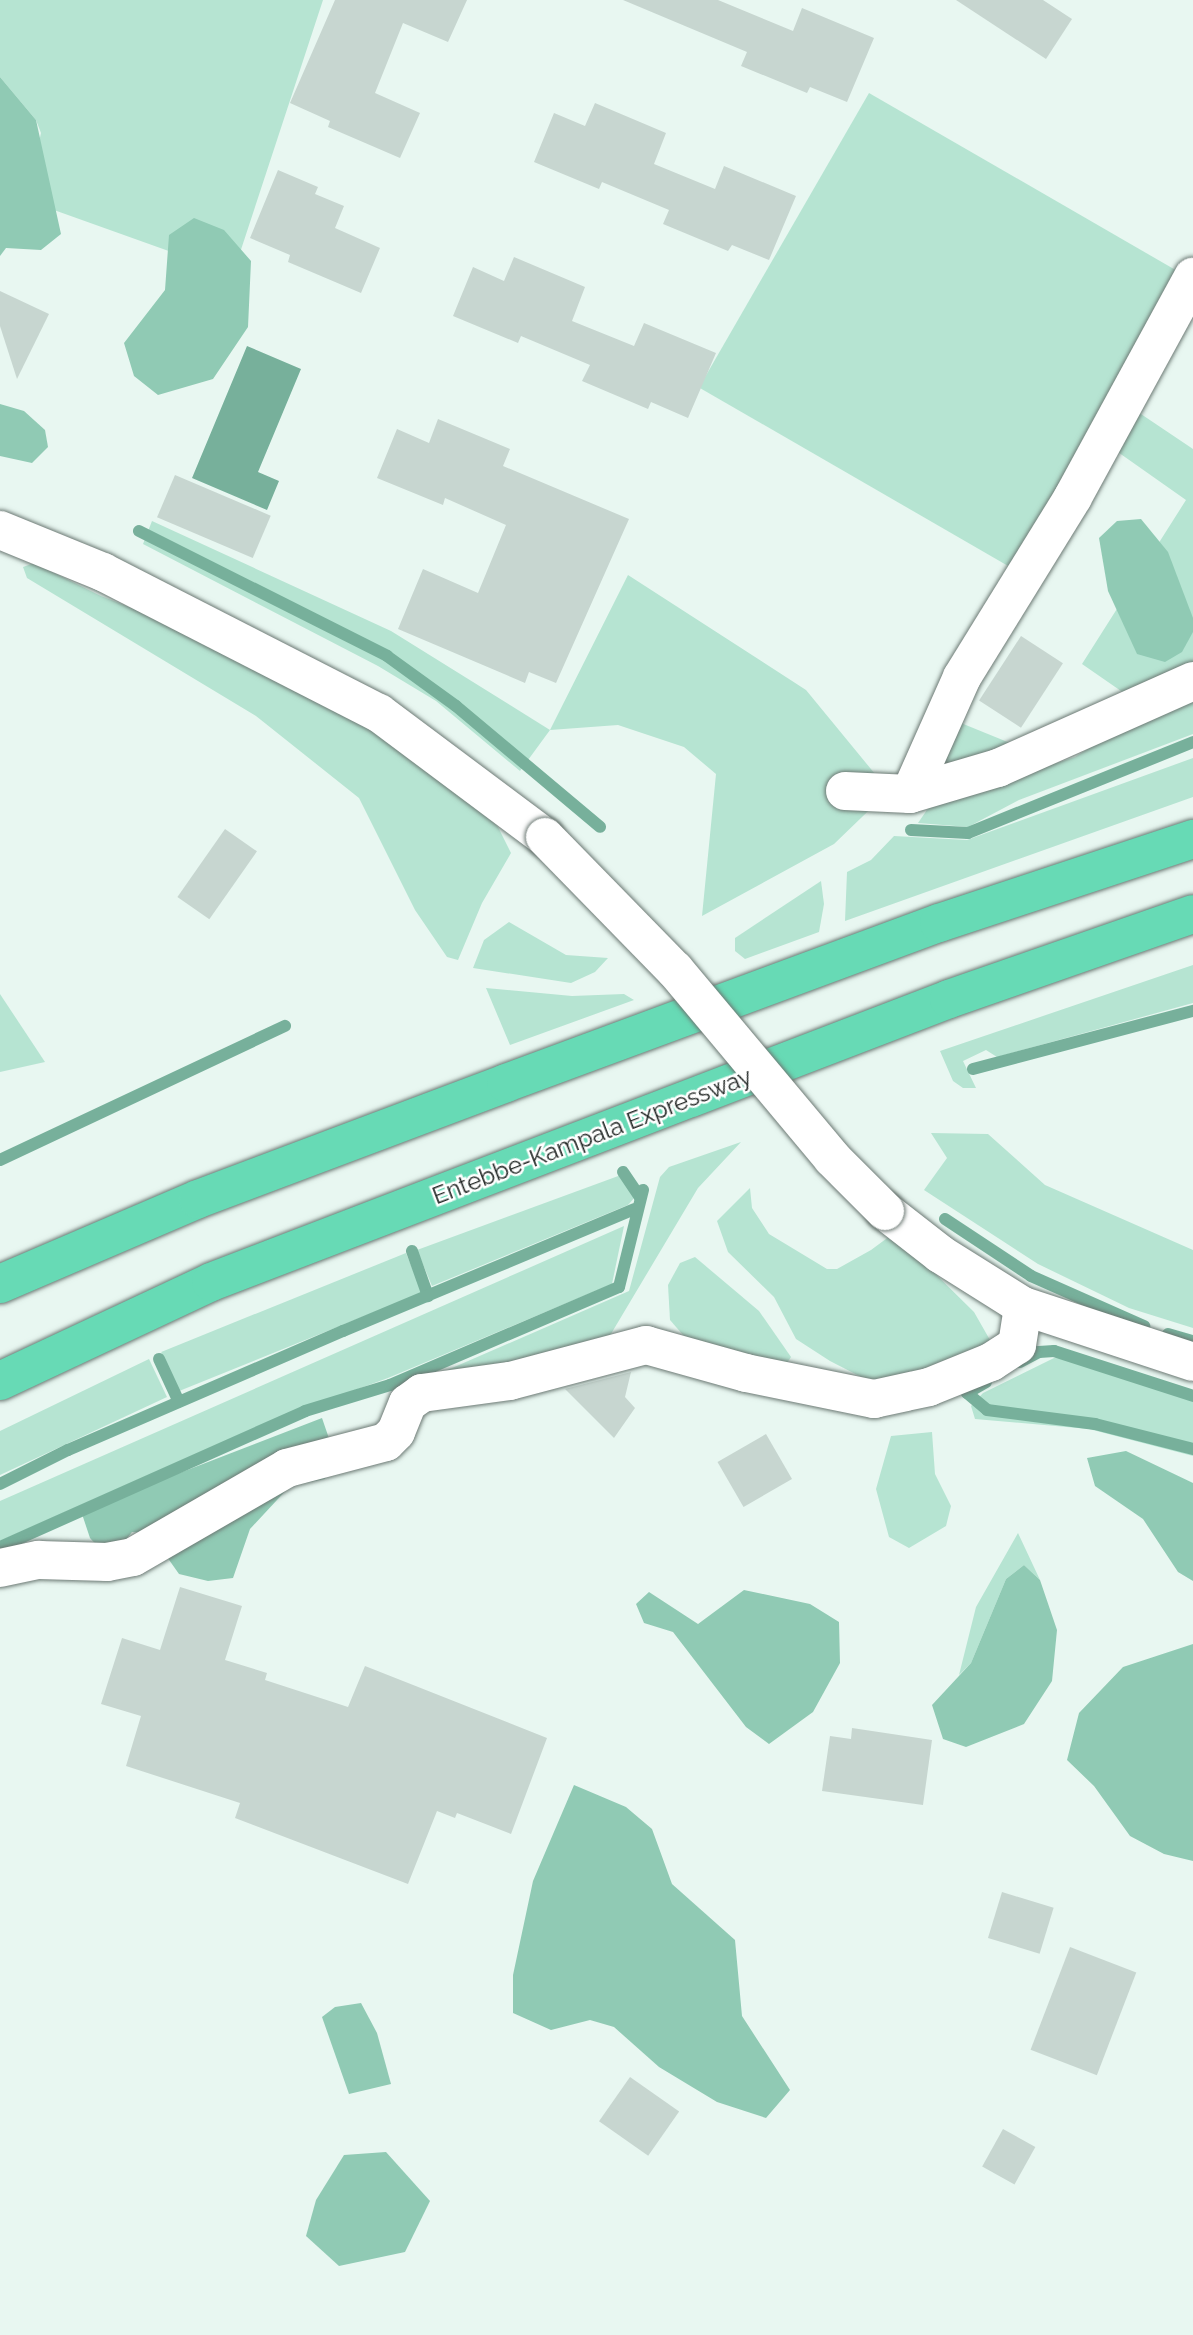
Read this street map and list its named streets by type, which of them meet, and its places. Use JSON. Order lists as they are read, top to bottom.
{
  "streets": {
    "highway": ["Entebbe-Kampala Expressway"]
  }
}
